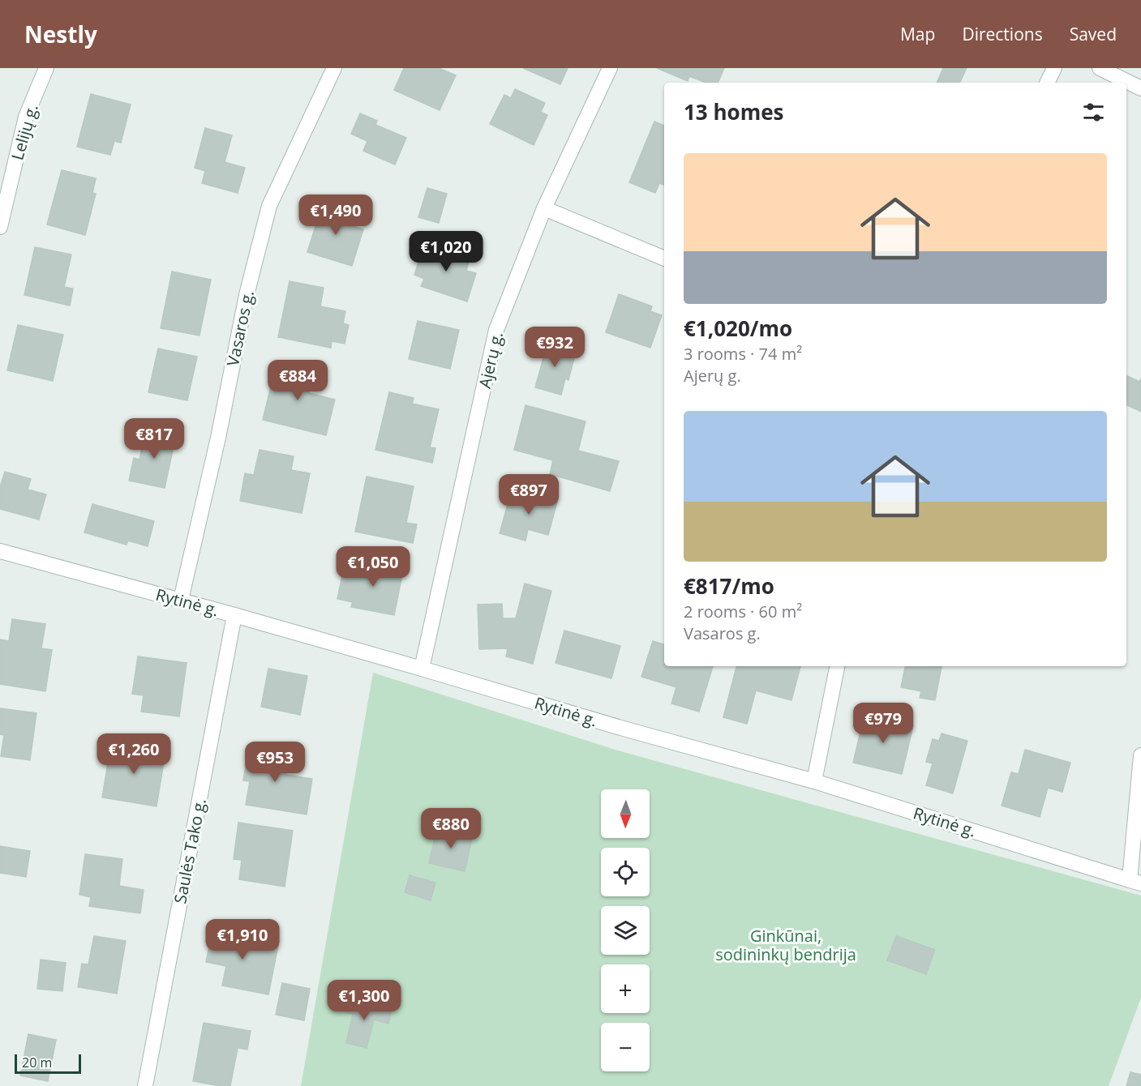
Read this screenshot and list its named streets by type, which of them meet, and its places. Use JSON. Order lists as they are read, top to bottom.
{
  "streets": {
    "street": [
      "Lelijų g.",
      "Vasaros g.",
      "Ajerų g.",
      "Rytinė g.",
      "Saulės Tako g."
    ]
  },
  "crossings": [
    ["Vasaros g.", "Rytinė g."],
    ["Ajerų g.", "Rytinė g."],
    ["Rytinė g.", "Saulės Tako g."]
  ],
  "parks": ["Ginkūnai, sodininkų bendrija"],
  "scale_bar": "20 m",
  "north": "bottom",
  "page": {
    "header": "Nestly",
    "nav": ["Map", "Directions", "Saved"],
    "heading": "13 homes",
    "list": [
      {
        "name": "€1,020/mo",
        "note": "3 rooms · 74 m² · Ajerų g."
      },
      {
        "name": "€817/mo",
        "note": "2 rooms · 60 m² · Vasaros g."
      }
    ],
    "price": [
      "€1,490",
      "€1,020",
      "€932",
      "€884",
      "€817",
      "€897",
      "€1,050",
      "€979",
      "€1,260",
      "€953",
      "€880",
      "€1,910",
      "€1,300"
    ],
    "map_buttons": ["+", "−"],
    "scale": "20 m"
  }
}
